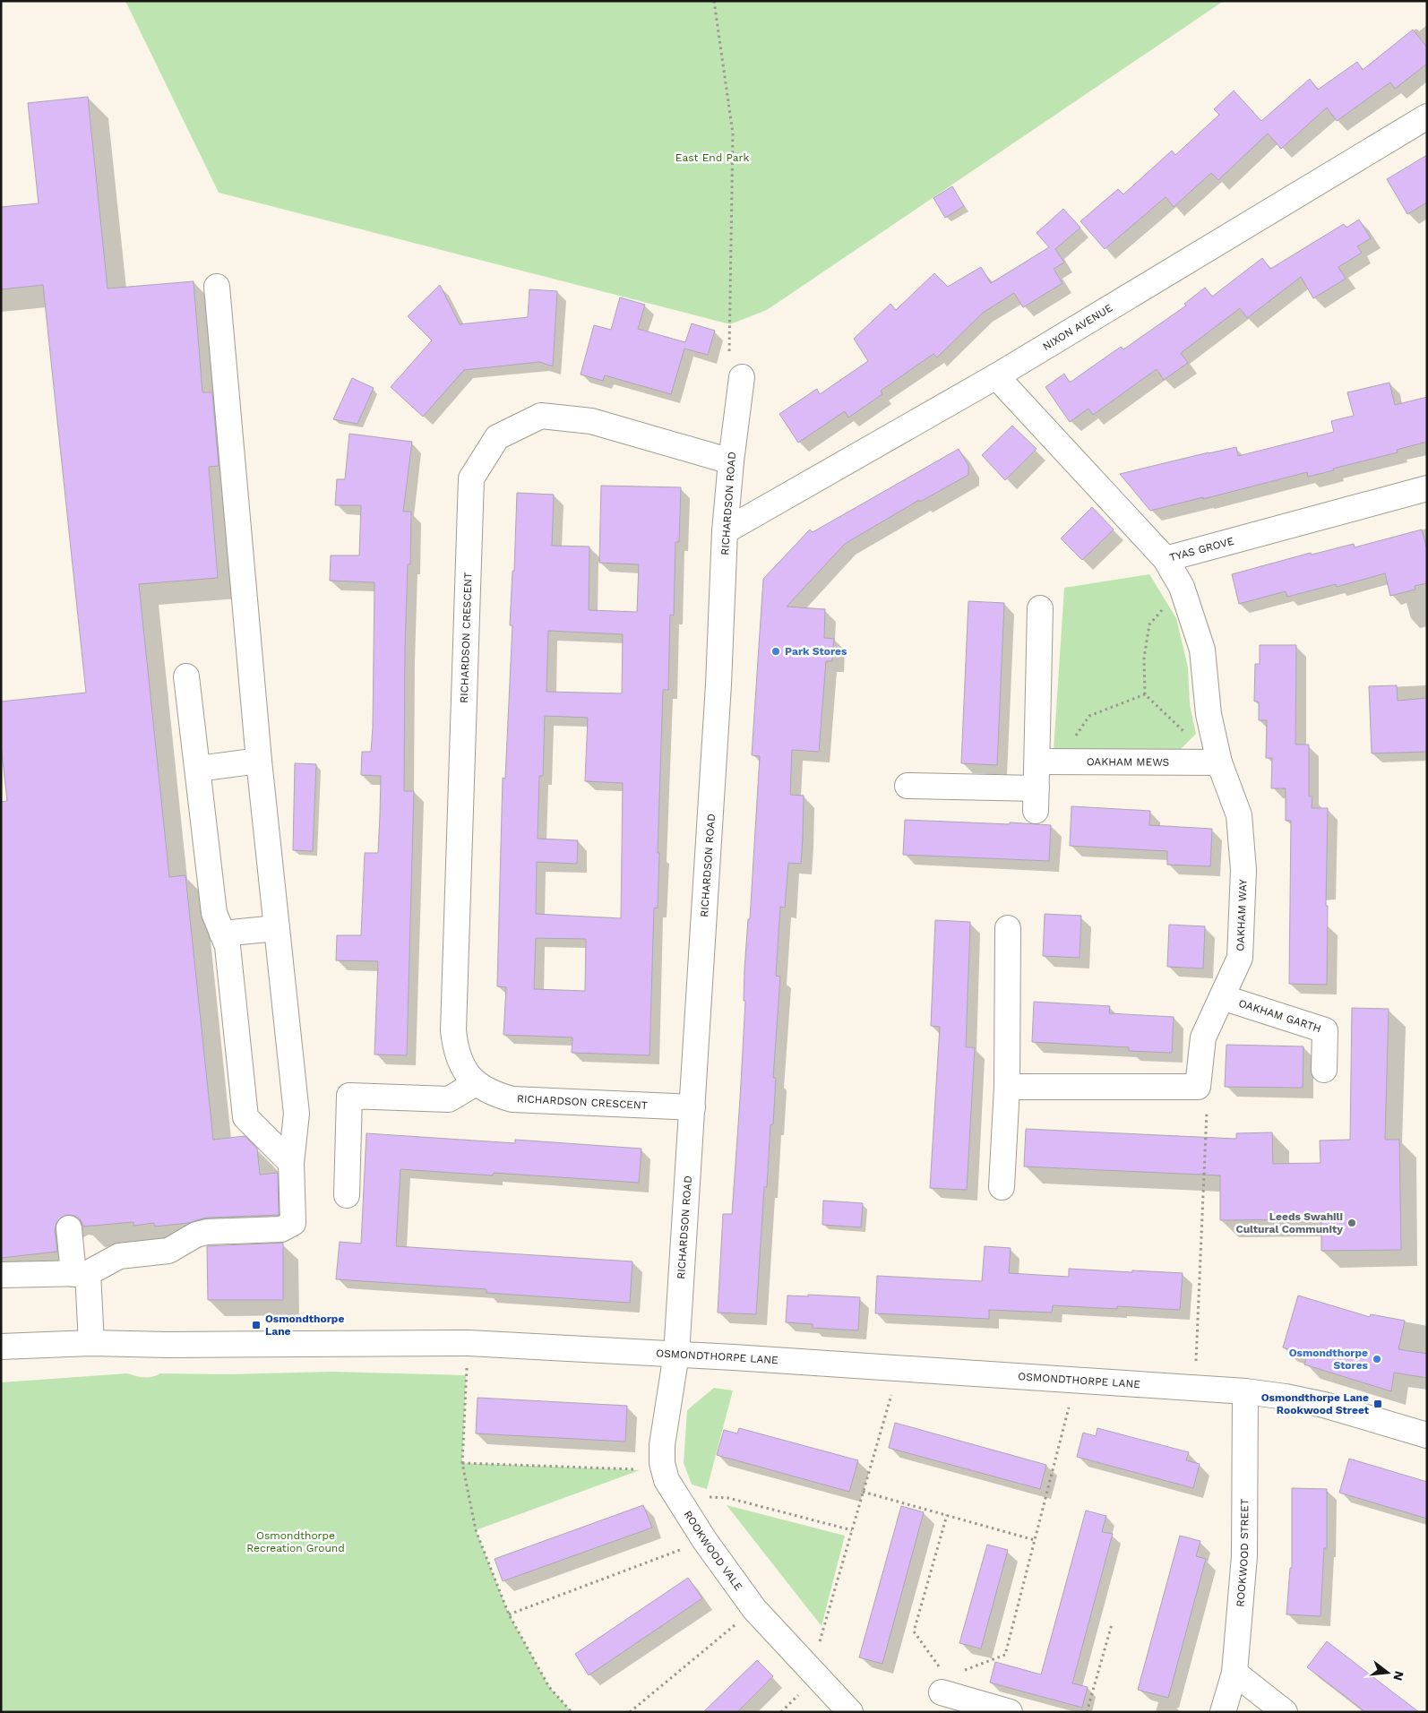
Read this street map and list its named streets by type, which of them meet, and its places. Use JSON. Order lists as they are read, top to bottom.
{
  "streets": {
    "street": [
      "NIXON AVENUE",
      "RICHARDSON ROAD",
      "TYAS GROVE",
      "RICHARDSON CRESCENT",
      "OAKHAM MEWS",
      "OAKHAM WAY",
      "OAKHAM GARTH",
      "OSMONDTHORPE LANE",
      "ROOKWOOD VALE",
      "ROOKWOOD STREET"
    ]
  },
  "crossings": [
    ["NIXON AVENUE", "RICHARDSON ROAD"],
    ["NIXON AVENUE", "TYAS GROVE"],
    ["RICHARDSON ROAD", "RICHARDSON CRESCENT"],
    ["RICHARDSON ROAD", "OSMONDTHORPE LANE"],
    ["RICHARDSON ROAD", "ROOKWOOD VALE"],
    ["TYAS GROVE", "OAKHAM WAY"],
    ["OAKHAM MEWS", "OAKHAM WAY"],
    ["OAKHAM WAY", "OAKHAM GARTH"],
    ["OSMONDTHORPE LANE", "ROOKWOOD VALE"],
    ["OSMONDTHORPE LANE", "ROOKWOOD STREET"]
  ],
  "parks": ["East End Park", "Osmondthorpe Recreation Ground"],
  "places": {
    "other": ["Park Stores", "Leeds Swahili Cultural Community", "Osmondthorpe Stores"],
    "transit": ["Osmondthorpe Lane", "Osmondthorpe Lane Rookwood Street"]
  },
  "north": "right"
}
